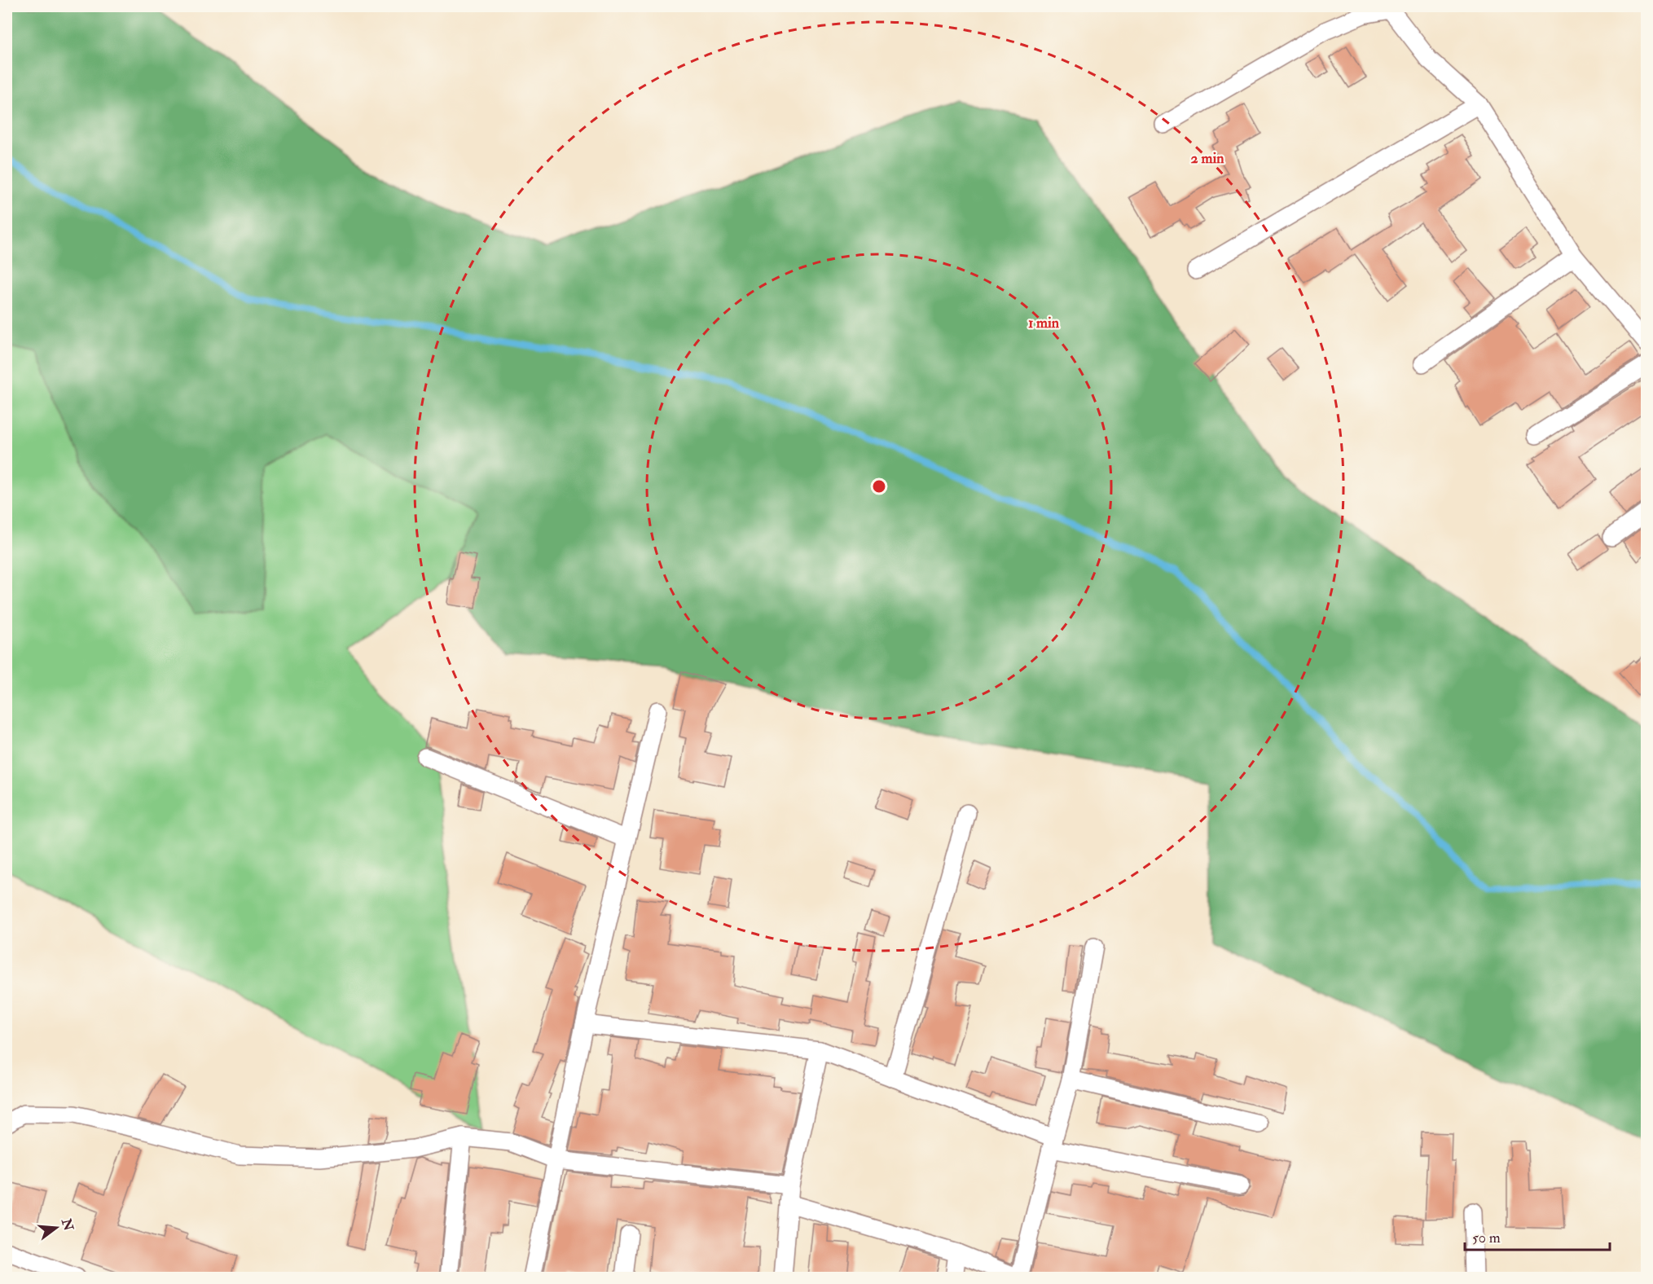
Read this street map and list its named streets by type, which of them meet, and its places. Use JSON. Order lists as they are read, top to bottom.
{
  "scale_bar": "50 m",
  "north": "right",
  "rings": ["2 min", "1 min"]
}
